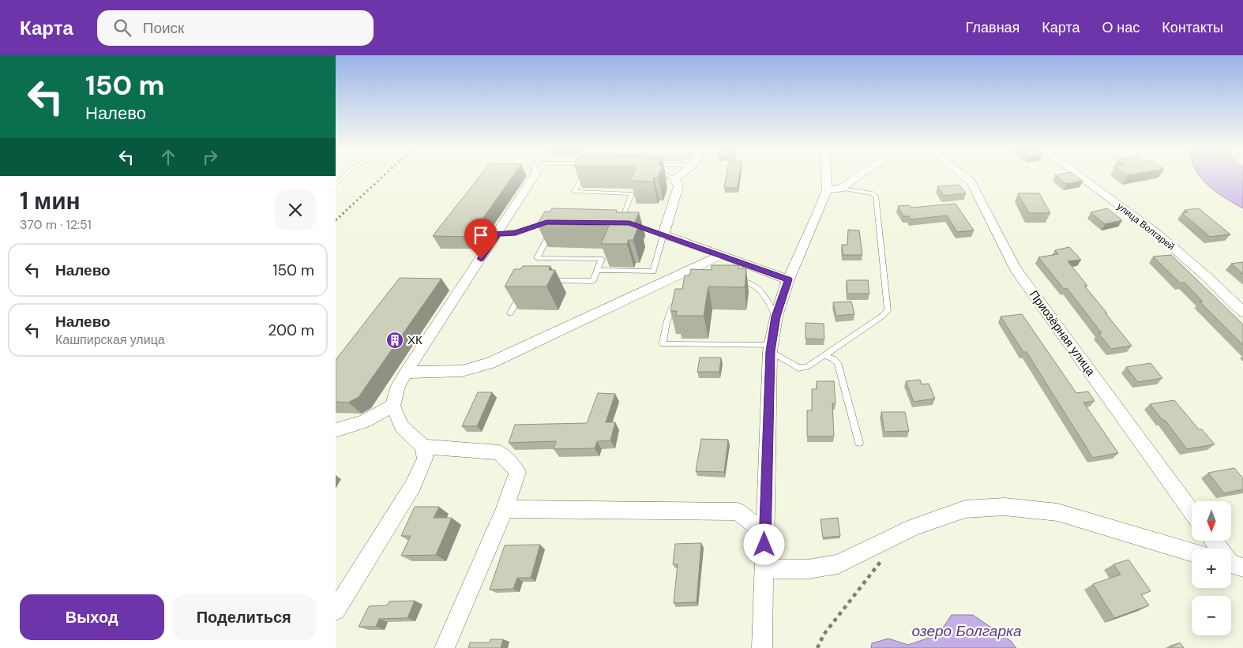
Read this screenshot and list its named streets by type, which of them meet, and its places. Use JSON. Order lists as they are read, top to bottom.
{
  "streets": {
    "street": ["улица Волгарей", "Приозёрная улица"]
  },
  "water": ["озеро Болгарка"],
  "places": {
    "building": ["ХК"]
  },
  "north": "bottom",
  "page": {
    "header": "Карта",
    "search": "Поиск",
    "nav": [
      "Главная",
      "Карта",
      "О нас",
      "Контакты"
    ],
    "turn": ["150 m", "Налево"],
    "heading": ["1 мин", "370 m · 12:51"],
    "list": [
      {
        "name": "Налево",
        "value": "150 m"
      },
      {
        "name": "Налево",
        "note": "Кашпирская улица",
        "value": "200 m"
      }
    ],
    "map_buttons": ["+", "−"],
    "buttons": ["Выход", "Поделиться"]
  }
}
